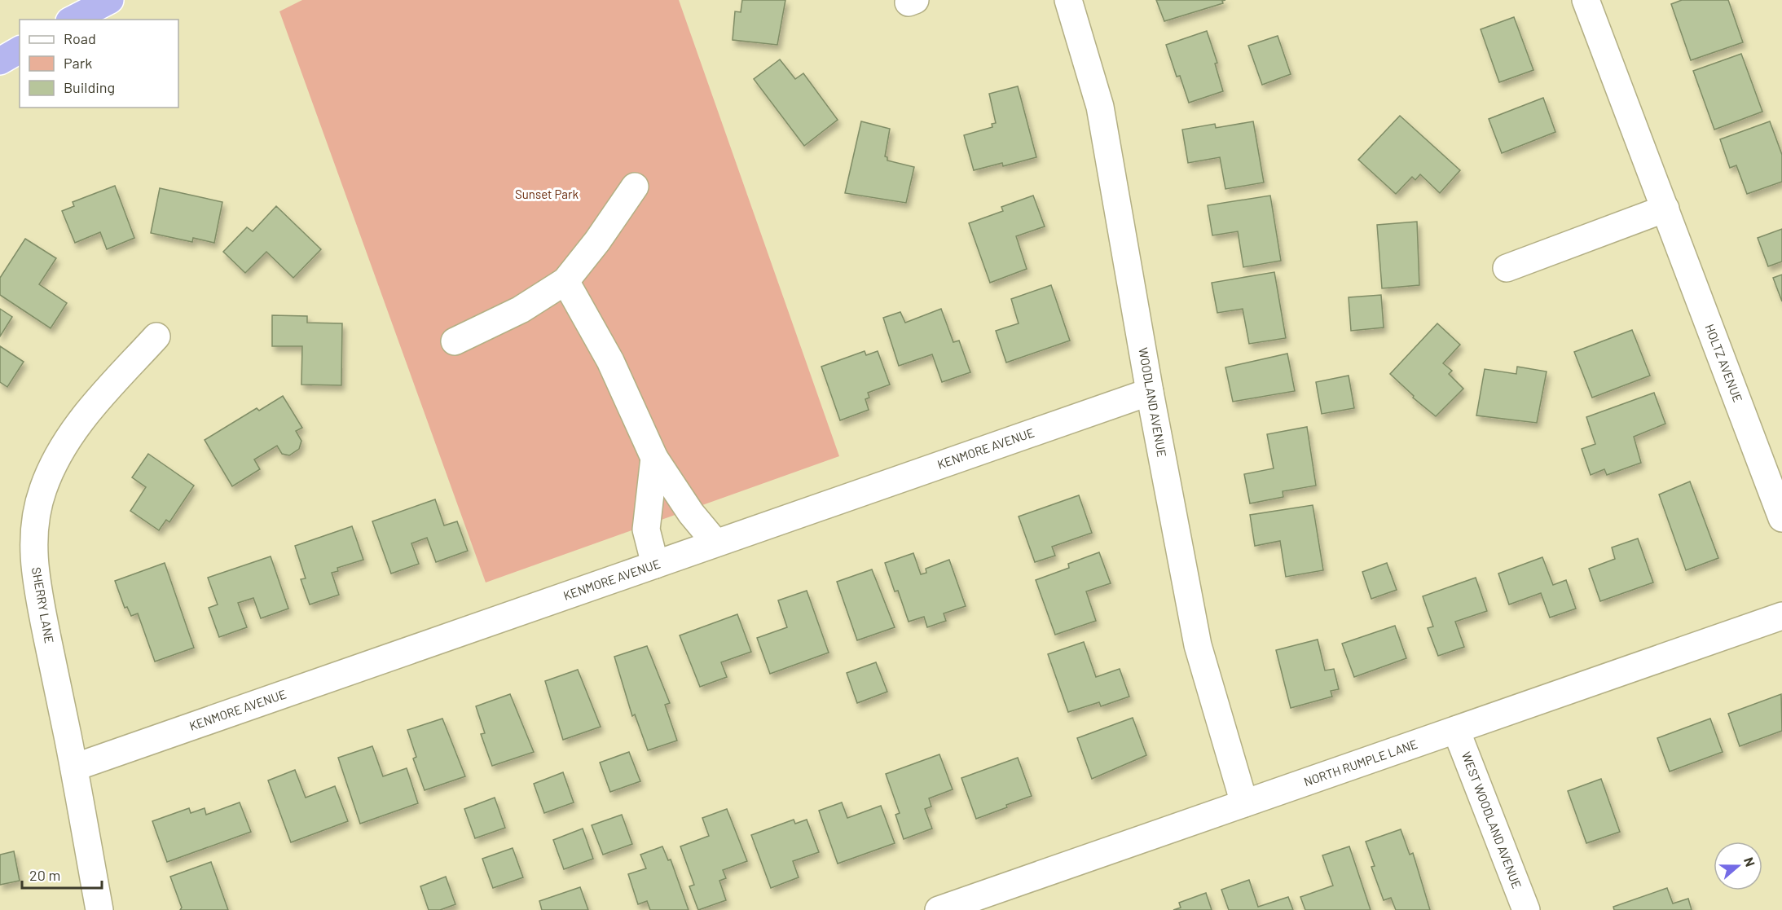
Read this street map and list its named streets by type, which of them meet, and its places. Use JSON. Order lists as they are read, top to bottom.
{
  "streets": {
    "street": [
      "HOLTZ AVENUE",
      "WOODLAND AVENUE",
      "KENMORE AVENUE",
      "SHERRY LANE",
      "NORTH RUMPLE LANE",
      "WEST WOODLAND AVENUE"
    ]
  },
  "crossings": [
    ["WOODLAND AVENUE", "KENMORE AVENUE"],
    ["WOODLAND AVENUE", "NORTH RUMPLE LANE"],
    ["KENMORE AVENUE", "SHERRY LANE"],
    ["NORTH RUMPLE LANE", "WEST WOODLAND AVENUE"]
  ],
  "parks": ["Sunset Park"],
  "legend": ["Road", "Park", "Building"],
  "scale_bar": "20 m",
  "north": "right"
}
